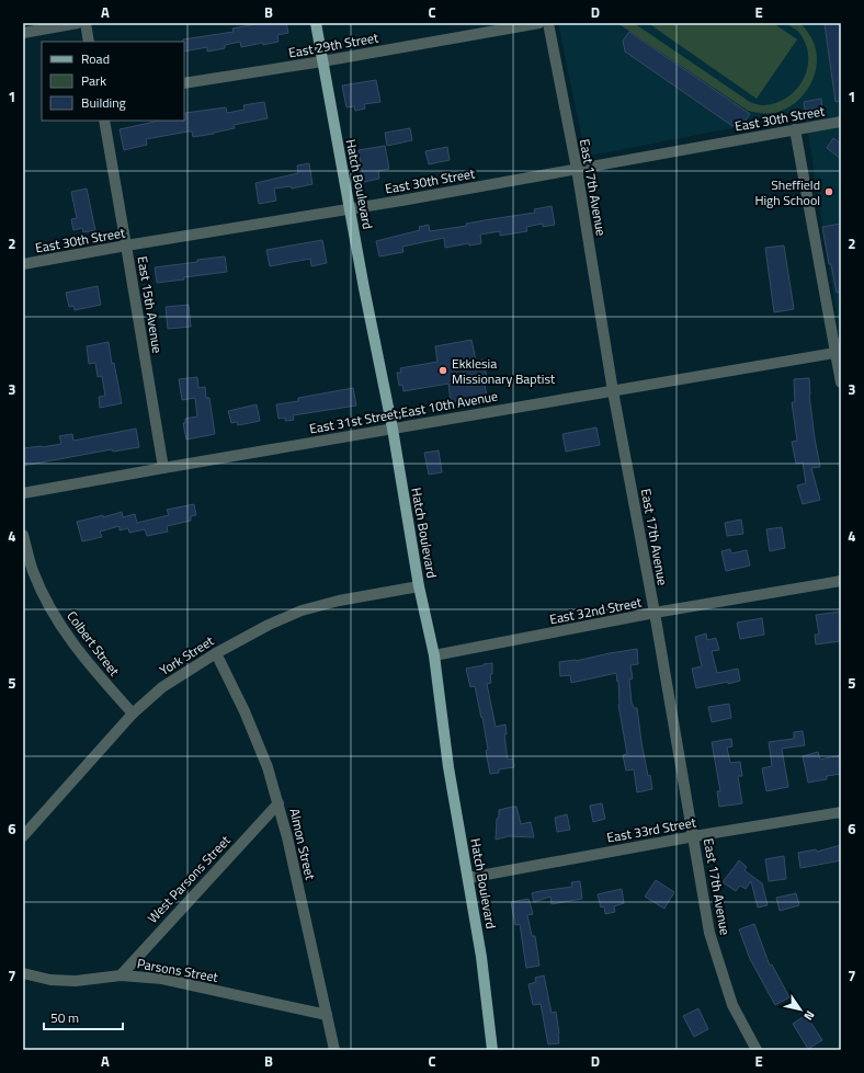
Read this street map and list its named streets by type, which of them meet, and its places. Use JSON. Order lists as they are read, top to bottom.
{
  "streets": {
    "main road": ["Hatch Boulevard"],
    "street": [
      "East 29th Street",
      "East 30th Street",
      "East 17th Avenue",
      "East 15th Avenue",
      "East 31st Street;East 10th Avenue",
      "East 32nd Street",
      "Colbert Street",
      "York Street",
      "East 33rd Street",
      "Almon Street",
      "West Parsons Street",
      "Parsons Street"
    ]
  },
  "crossings": [
    ["East 29th Street", "Hatch Boulevard"],
    ["East 30th Street", "Hatch Boulevard"],
    ["East 30th Street", "East 17th Avenue"],
    ["East 30th Street", "East 15th Avenue"],
    ["Hatch Boulevard", "East 31st Street;East 10th Avenue"],
    ["Hatch Boulevard", "East 32nd Street"],
    ["Hatch Boulevard", "York Street"],
    ["Hatch Boulevard", "East 33rd Street"],
    ["East 17th Avenue", "East 31st Street;East 10th Avenue"],
    ["East 17th Avenue", "East 32nd Street"],
    ["East 17th Avenue", "East 33rd Street"],
    ["East 15th Avenue", "East 31st Street;East 10th Avenue"],
    ["Colbert Street", "York Street"],
    ["York Street", "Almon Street"],
    ["Almon Street", "West Parsons Street"],
    ["Almon Street", "Parsons Street"],
    ["West Parsons Street", "Parsons Street"]
  ],
  "places": ["Sheffield High School", "Ekklesia Missionary Baptist"],
  "legend": ["Road", "Park", "Building"],
  "scale_bar": "50 m",
  "north": "bottom right",
  "grid": {
    "columns": [
      "A",
      "B",
      "C",
      "D",
      "E"
    ],
    "rows": [
      "1",
      "2",
      "3",
      "4",
      "5",
      "6",
      "7"
    ]
  }
}
